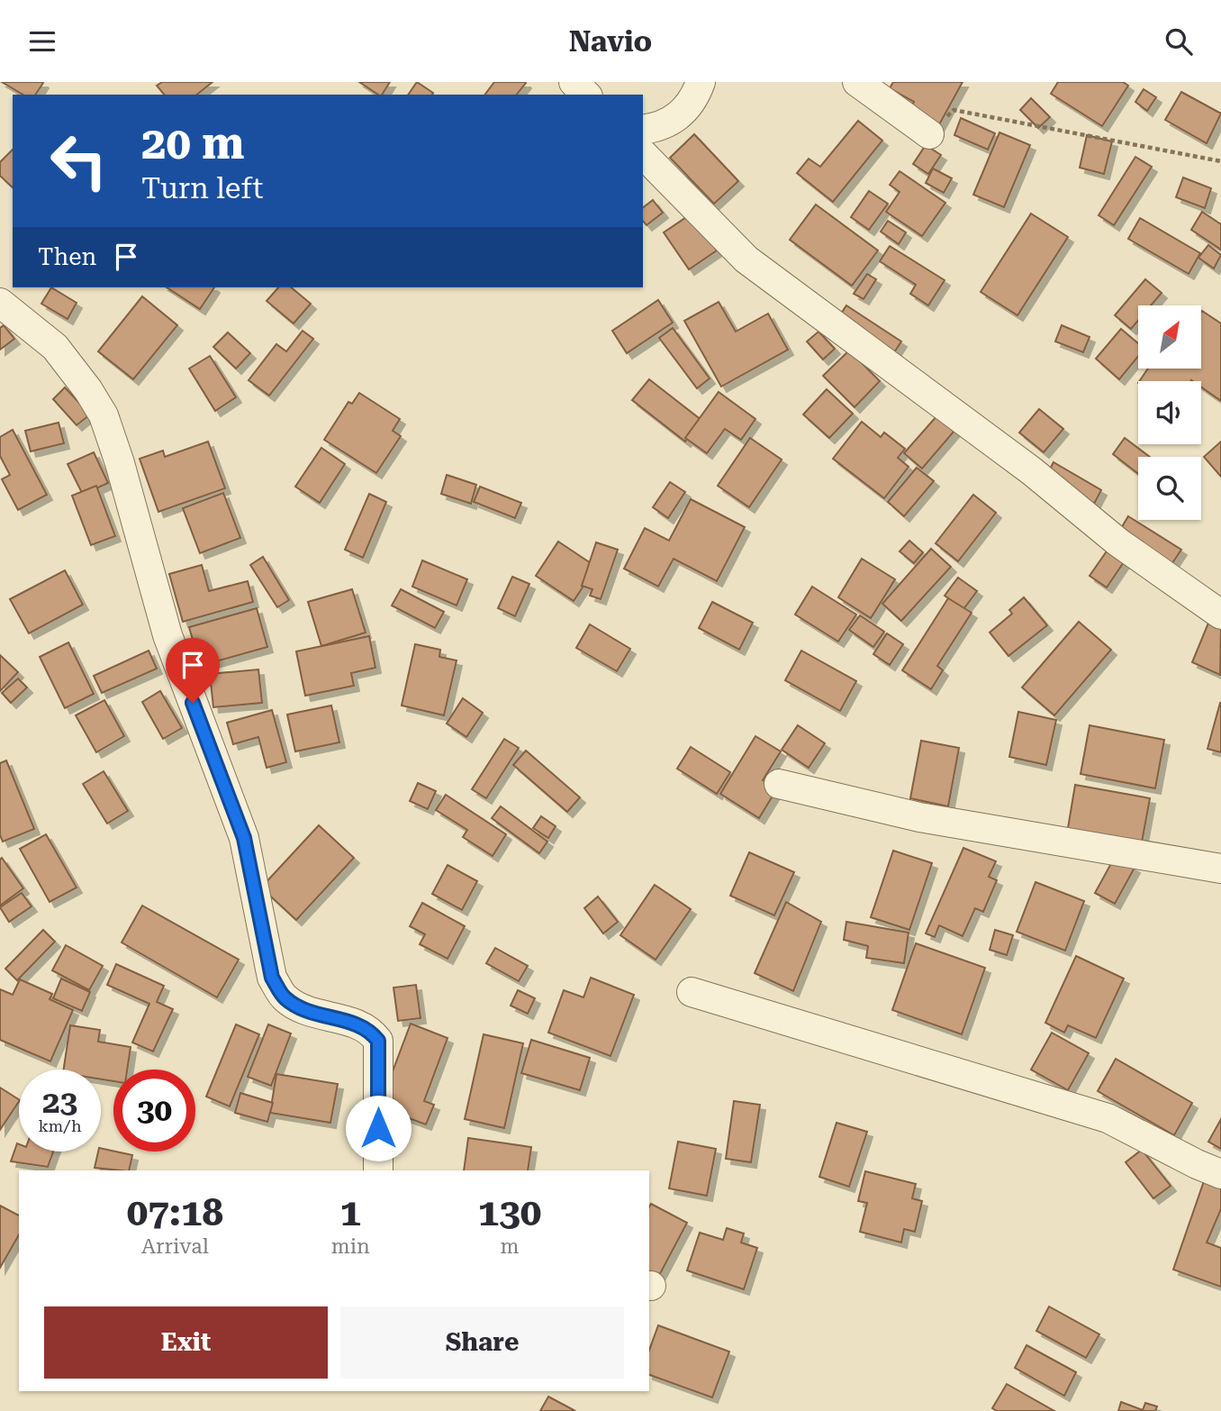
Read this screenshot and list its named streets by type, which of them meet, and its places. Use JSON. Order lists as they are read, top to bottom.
{
  "north": "top right",
  "page": {
    "header": "Navio",
    "turn": ["20 m", "Turn left"],
    "then": "Then",
    "speed": "23 km/h",
    "limit": "30",
    "eta": [
      "07:18",
      "Arrival",
      "1",
      "min",
      "130",
      "m"
    ],
    "buttons": ["Exit", "Share"]
  }
}
